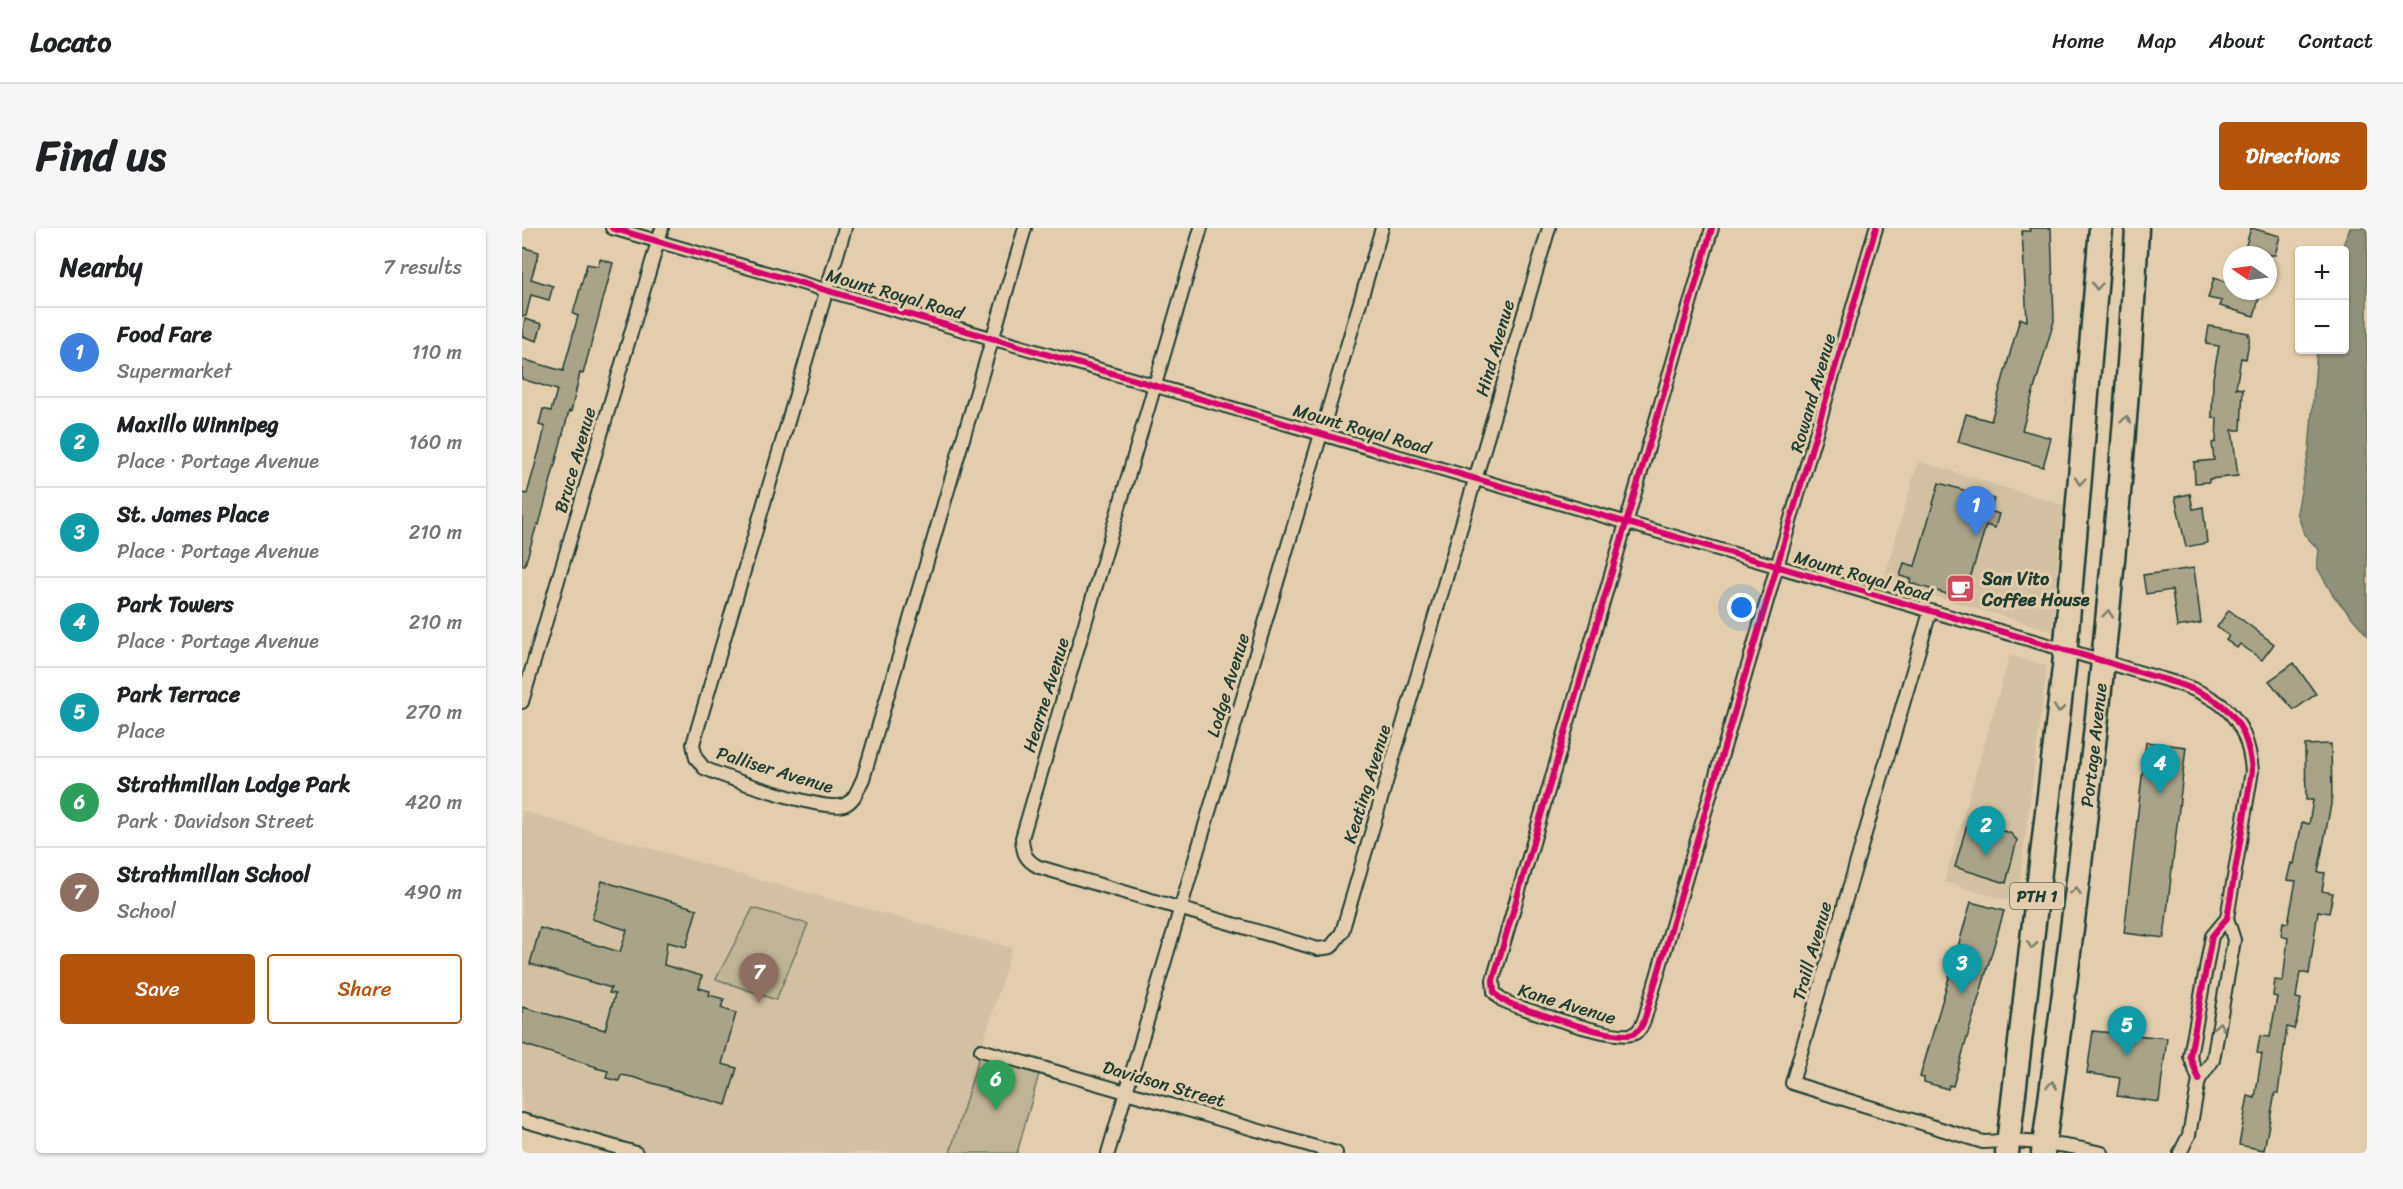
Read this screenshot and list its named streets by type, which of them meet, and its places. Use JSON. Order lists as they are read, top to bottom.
{
  "streets": {
    "highway": ["Portage Avenue", "PTH 1"],
    "street": [
      "Mount Royal Road",
      "Hind Avenue",
      "Rowand Avenue",
      "Bruce Avenue",
      "Lodge Avenue",
      "Hearne Avenue",
      "Palliser Avenue",
      "Keating Avenue",
      "Traill Avenue",
      "Kane Avenue",
      "Davidson Street"
    ]
  },
  "crossings": [
    ["Mount Royal Road", "Hind Avenue"],
    ["Mount Royal Road", "Rowand Avenue"],
    ["Mount Royal Road", "Bruce Avenue"],
    ["Mount Royal Road", "Lodge Avenue"],
    ["Mount Royal Road", "Hearne Avenue"],
    ["Mount Royal Road", "Portage Avenue"],
    ["Mount Royal Road", "Palliser Avenue"],
    ["Mount Royal Road", "Keating Avenue"],
    ["Mount Royal Road", "Traill Avenue"],
    ["Mount Royal Road", "Kane Avenue"],
    ["Hind Avenue", "Keating Avenue"],
    ["Rowand Avenue", "Kane Avenue"],
    ["Lodge Avenue", "Hearne Avenue"],
    ["Lodge Avenue", "Keating Avenue"],
    ["Lodge Avenue", "Davidson Street"],
    ["Hearne Avenue", "Keating Avenue"],
    ["Portage Avenue", "Traill Avenue"]
  ],
  "places": {
    "cafe": ["San Vito Coffee House"]
  },
  "north": "left",
  "page": {
    "header": "Locato",
    "nav": [
      "Home",
      "Map",
      "About",
      "Contact"
    ],
    "title": "Find us",
    "buttons": [
      "Directions",
      ["Save", "Share"]
    ],
    "heading": ["Nearby", "7 results"],
    "map_buttons": ["+", "−"],
    "list": [
      {
        "mark": "1",
        "name": "Food Fare",
        "note": "Supermarket",
        "value": "110 m"
      },
      {
        "mark": "2",
        "name": "Maxillo Winnipeg",
        "note": "Place · Portage Avenue",
        "value": "160 m"
      },
      {
        "mark": "3",
        "name": "St. James Place",
        "note": "Place · Portage Avenue",
        "value": "210 m"
      },
      {
        "mark": "4",
        "name": "Park Towers",
        "note": "Place · Portage Avenue",
        "value": "210 m"
      },
      {
        "mark": "5",
        "name": "Park Terrace",
        "note": "Place",
        "value": "270 m"
      },
      {
        "mark": "6",
        "name": "Strathmillan Lodge Park",
        "note": "Park · Davidson Street",
        "value": "420 m"
      },
      {
        "mark": "7",
        "name": "Strathmillan School",
        "note": "School",
        "value": "490 m"
      }
    ],
    "pins": [
      "1",
      "4",
      "2",
      "3",
      "7",
      "5",
      "6"
    ]
  }
}
